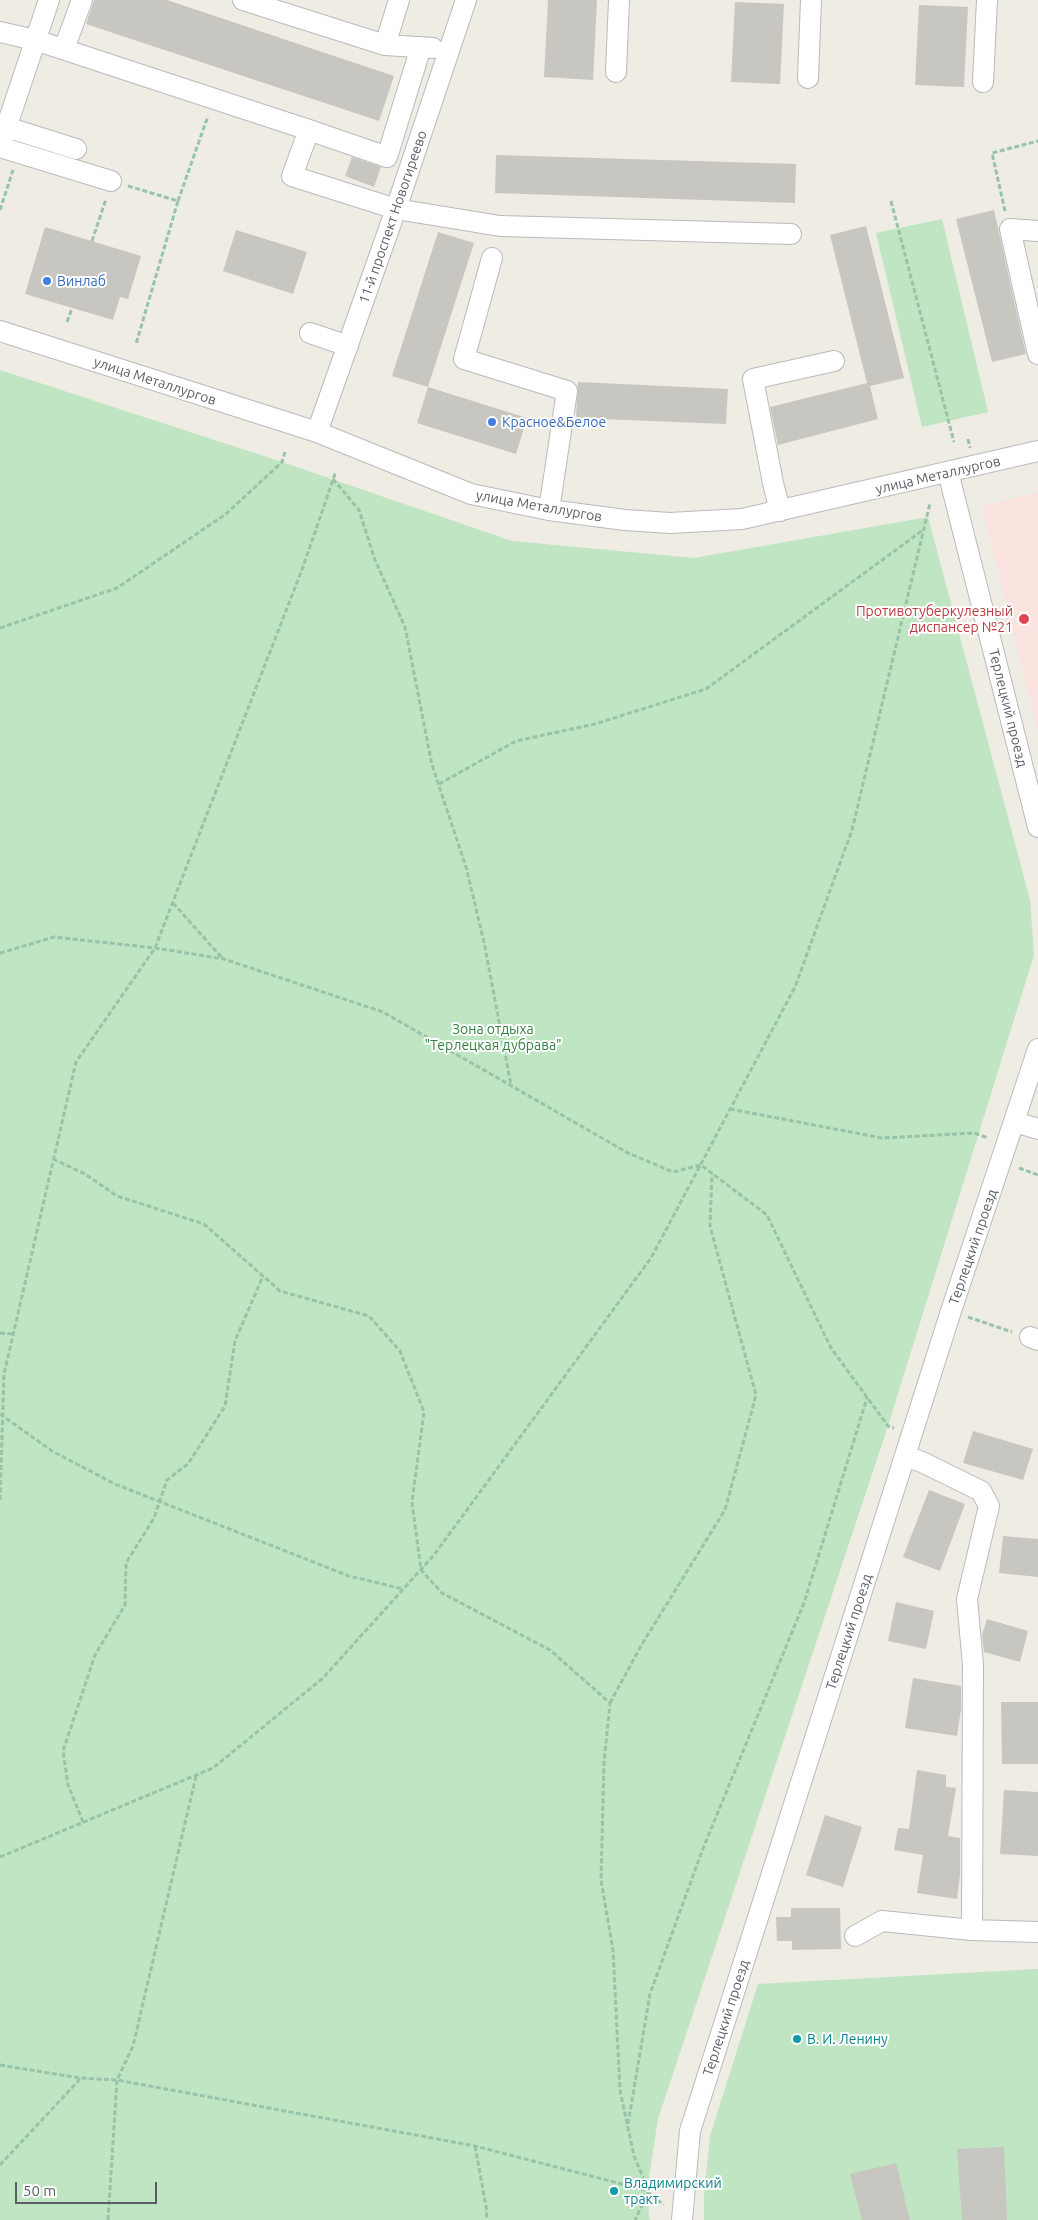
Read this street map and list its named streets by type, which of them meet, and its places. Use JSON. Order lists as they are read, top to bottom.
{
  "streets": {
    "street": ["11-й проспект Новогиреево", "улица Металлургов", "Терлецкий проезд"]
  },
  "crossings": [
    ["11-й проспект Новогиреево", "улица Металлургов"],
    ["улица Металлургов", "Терлецкий проезд"]
  ],
  "parks": ["Зона отдыха \"Терлецкая дубрава\""],
  "places": [
    "Винлаб",
    "Красное&Белое",
    "Противотуберкулезный диспансер №21",
    "В. И. Ленину",
    "Владимирский тракт"
  ],
  "scale_bar": "50 m"
}
